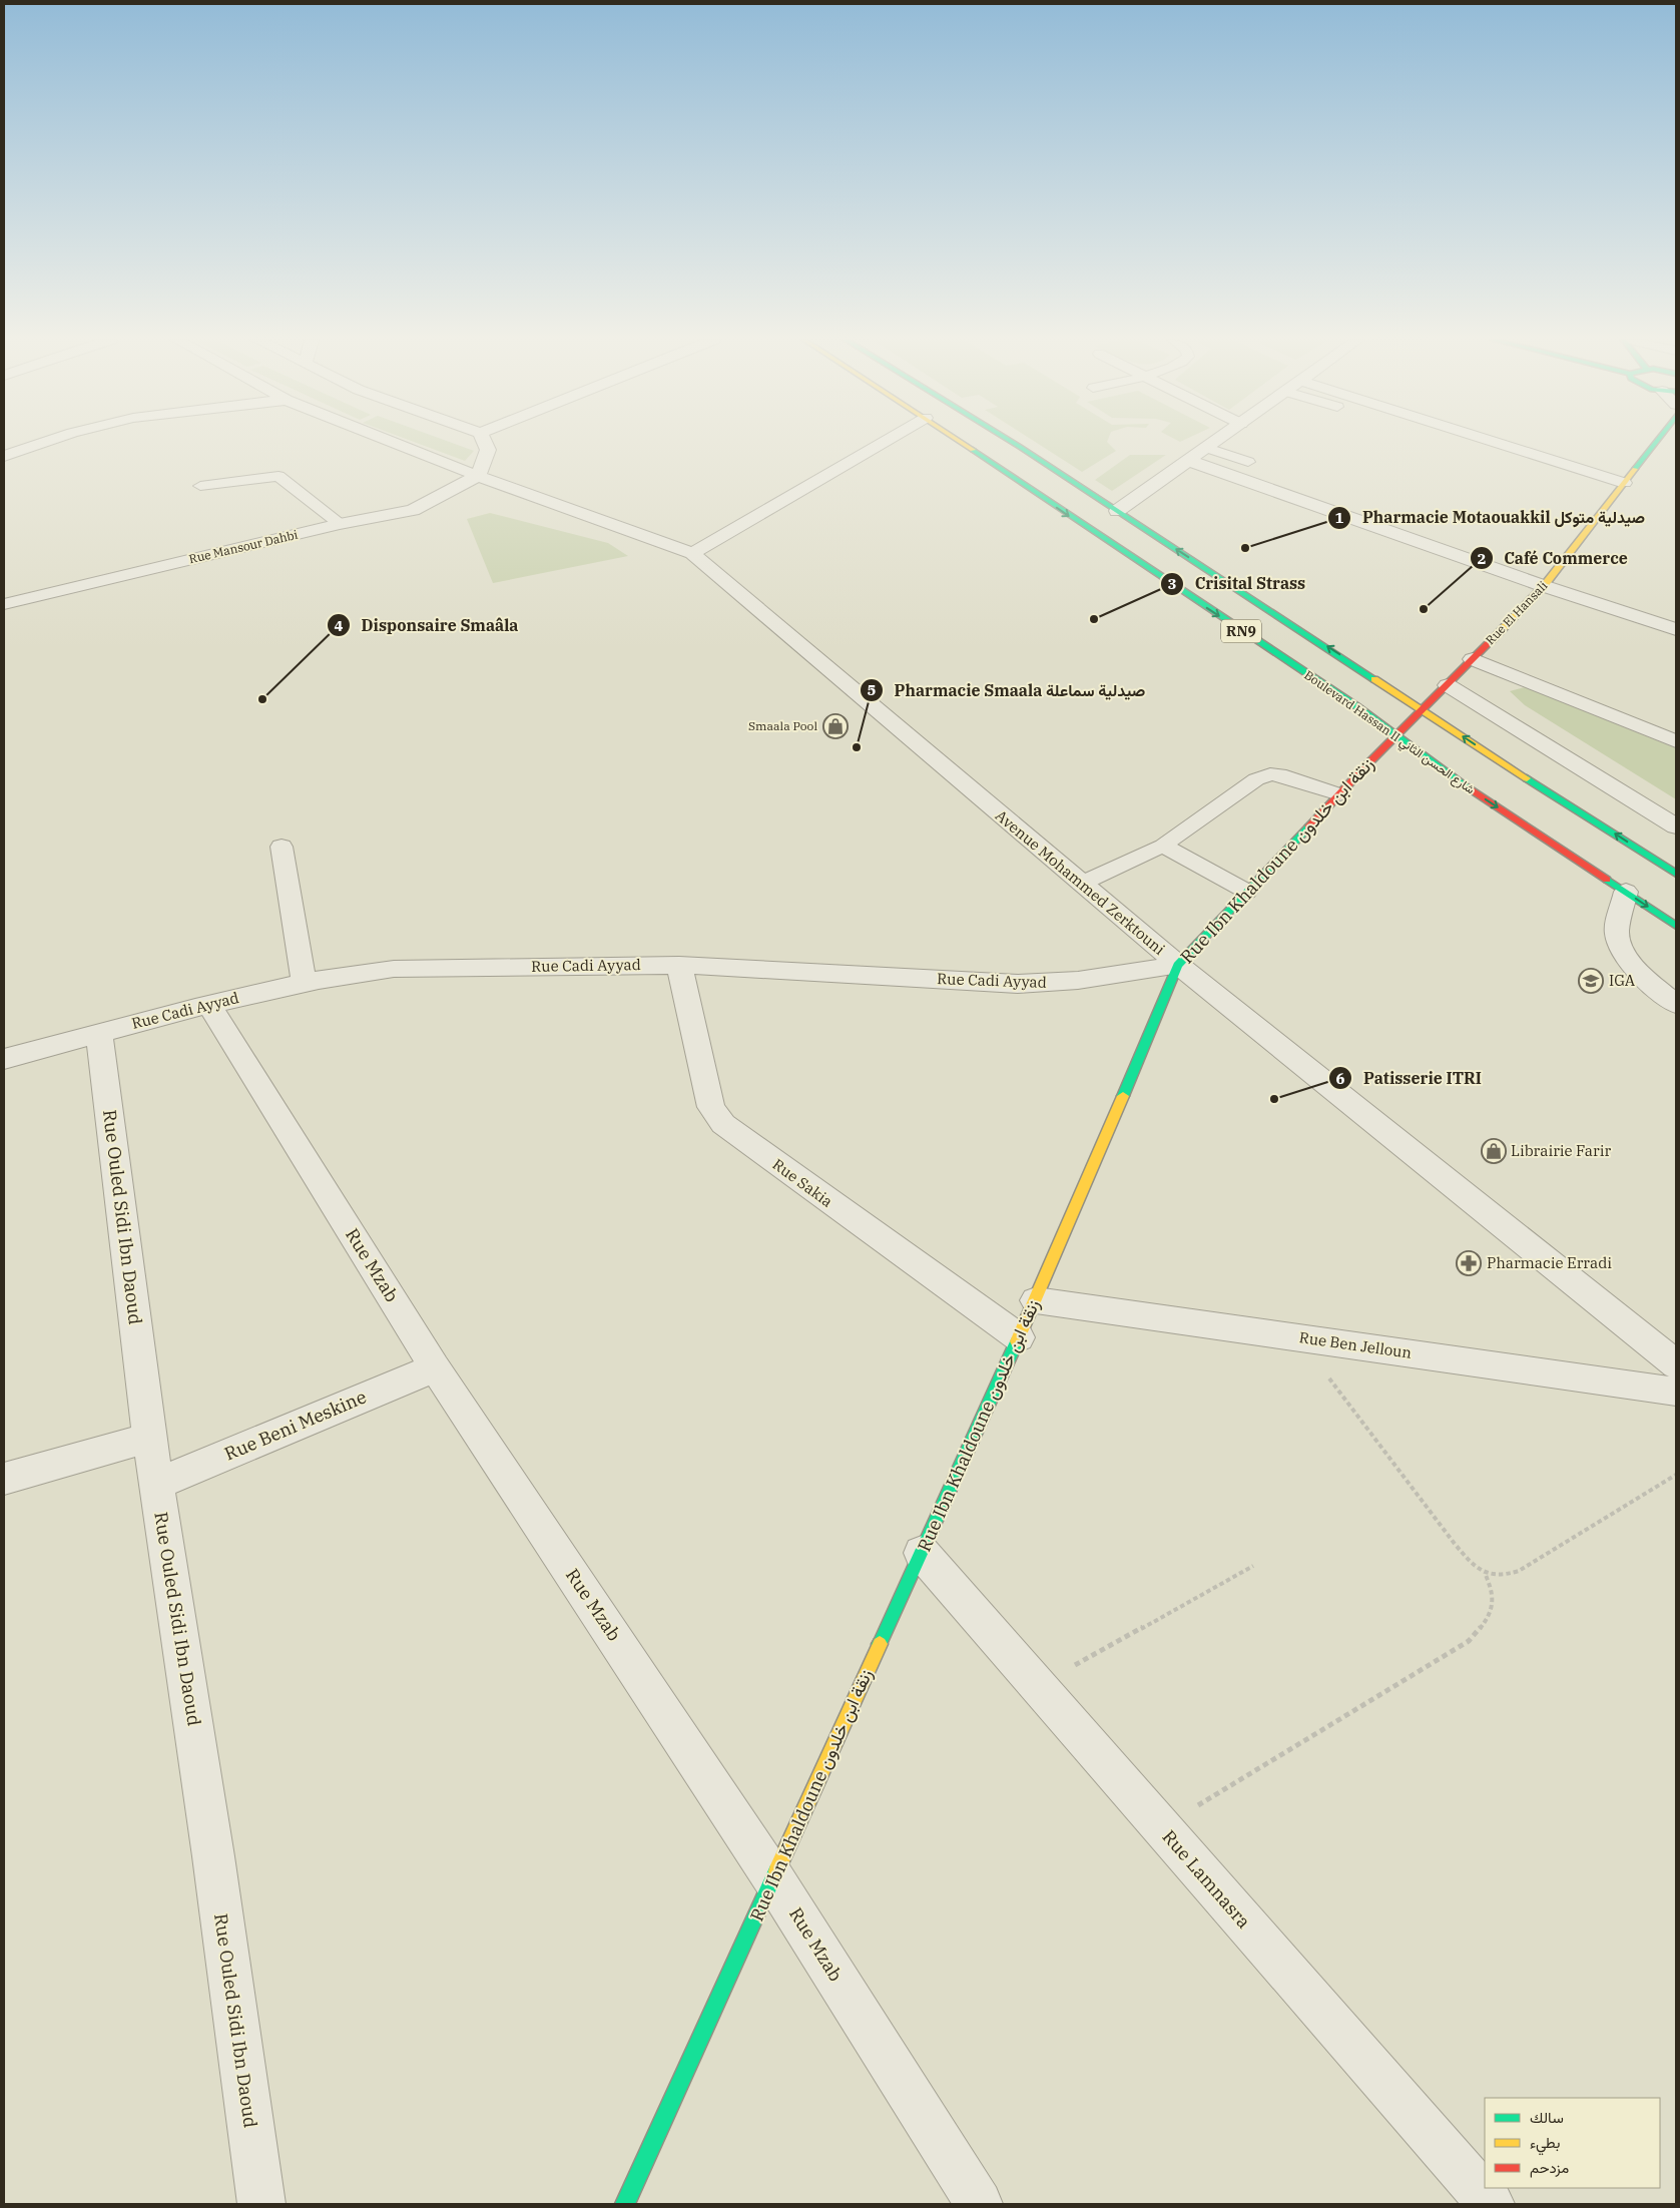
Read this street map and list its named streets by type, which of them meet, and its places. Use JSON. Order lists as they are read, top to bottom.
{
  "streets": {
    "main road": [
      "Rue El Hansali",
      "RN9",
      "Boulevard Hassan II شارع الحسن الثاني",
      "Rue Ibn Khaldoune زنقة ابن خلدون"
    ],
    "street": [
      "Rue Mansour Dahbi",
      "Avenue Mohammed Zerktouni",
      "Rue Cadi Ayyad",
      "Rue Sakia",
      "Rue Ouled Sidi Ibn Daoud",
      "Rue Mzab",
      "Rue Ben Jelloun",
      "Rue Beni Meskine",
      "Rue Lamnasra"
    ]
  },
  "crossings": [
    ["Rue Mansour Dahbi", "Avenue Mohammed Zerktouni"],
    ["Rue El Hansali", "RN9"],
    ["Rue El Hansali", "Rue Ibn Khaldoune زنقة ابن خلدون"],
    ["RN9", "Rue Ibn Khaldoune زنقة ابن خلدون"],
    ["Boulevard Hassan II شارع الحسن الثاني", "Rue Ibn Khaldoune زنقة ابن خلدون"],
    ["Rue Ibn Khaldoune زنقة ابن خلدون", "Avenue Mohammed Zerktouni"],
    ["Rue Ibn Khaldoune زنقة ابن خلدون", "Rue Cadi Ayyad"],
    ["Rue Ibn Khaldoune زنقة ابن خلدون", "Rue Sakia"],
    ["Rue Ibn Khaldoune زنقة ابن خلدون", "Rue Mzab"],
    ["Rue Ibn Khaldoune زنقة ابن خلدون", "Rue Ben Jelloun"],
    ["Rue Ibn Khaldoune زنقة ابن خلدون", "Rue Lamnasra"],
    ["Avenue Mohammed Zerktouni", "Rue Cadi Ayyad"],
    ["Rue Cadi Ayyad", "Rue Sakia"],
    ["Rue Cadi Ayyad", "Rue Ouled Sidi Ibn Daoud"],
    ["Rue Cadi Ayyad", "Rue Mzab"],
    ["Rue Ouled Sidi Ibn Daoud", "Rue Beni Meskine"],
    ["Rue Mzab", "Rue Beni Meskine"]
  ],
  "places": {
    "other": [
      "Pharmacie Motaouakkil صيدلية متوكل",
      "Café Commerce",
      "Crisital Strass",
      "Disponsaire Smaâla",
      "Pharmacie Smaala صيدلية سماعلة",
      "Patisserie ITRI"
    ],
    "shop": ["Smaala Pool", "Librairie Farir"],
    "school or university": ["IGA"],
    "pharmacy": ["Pharmacie Erradi"]
  },
  "legend": ["سالك", "بطيء", "مزدحم"]
}
